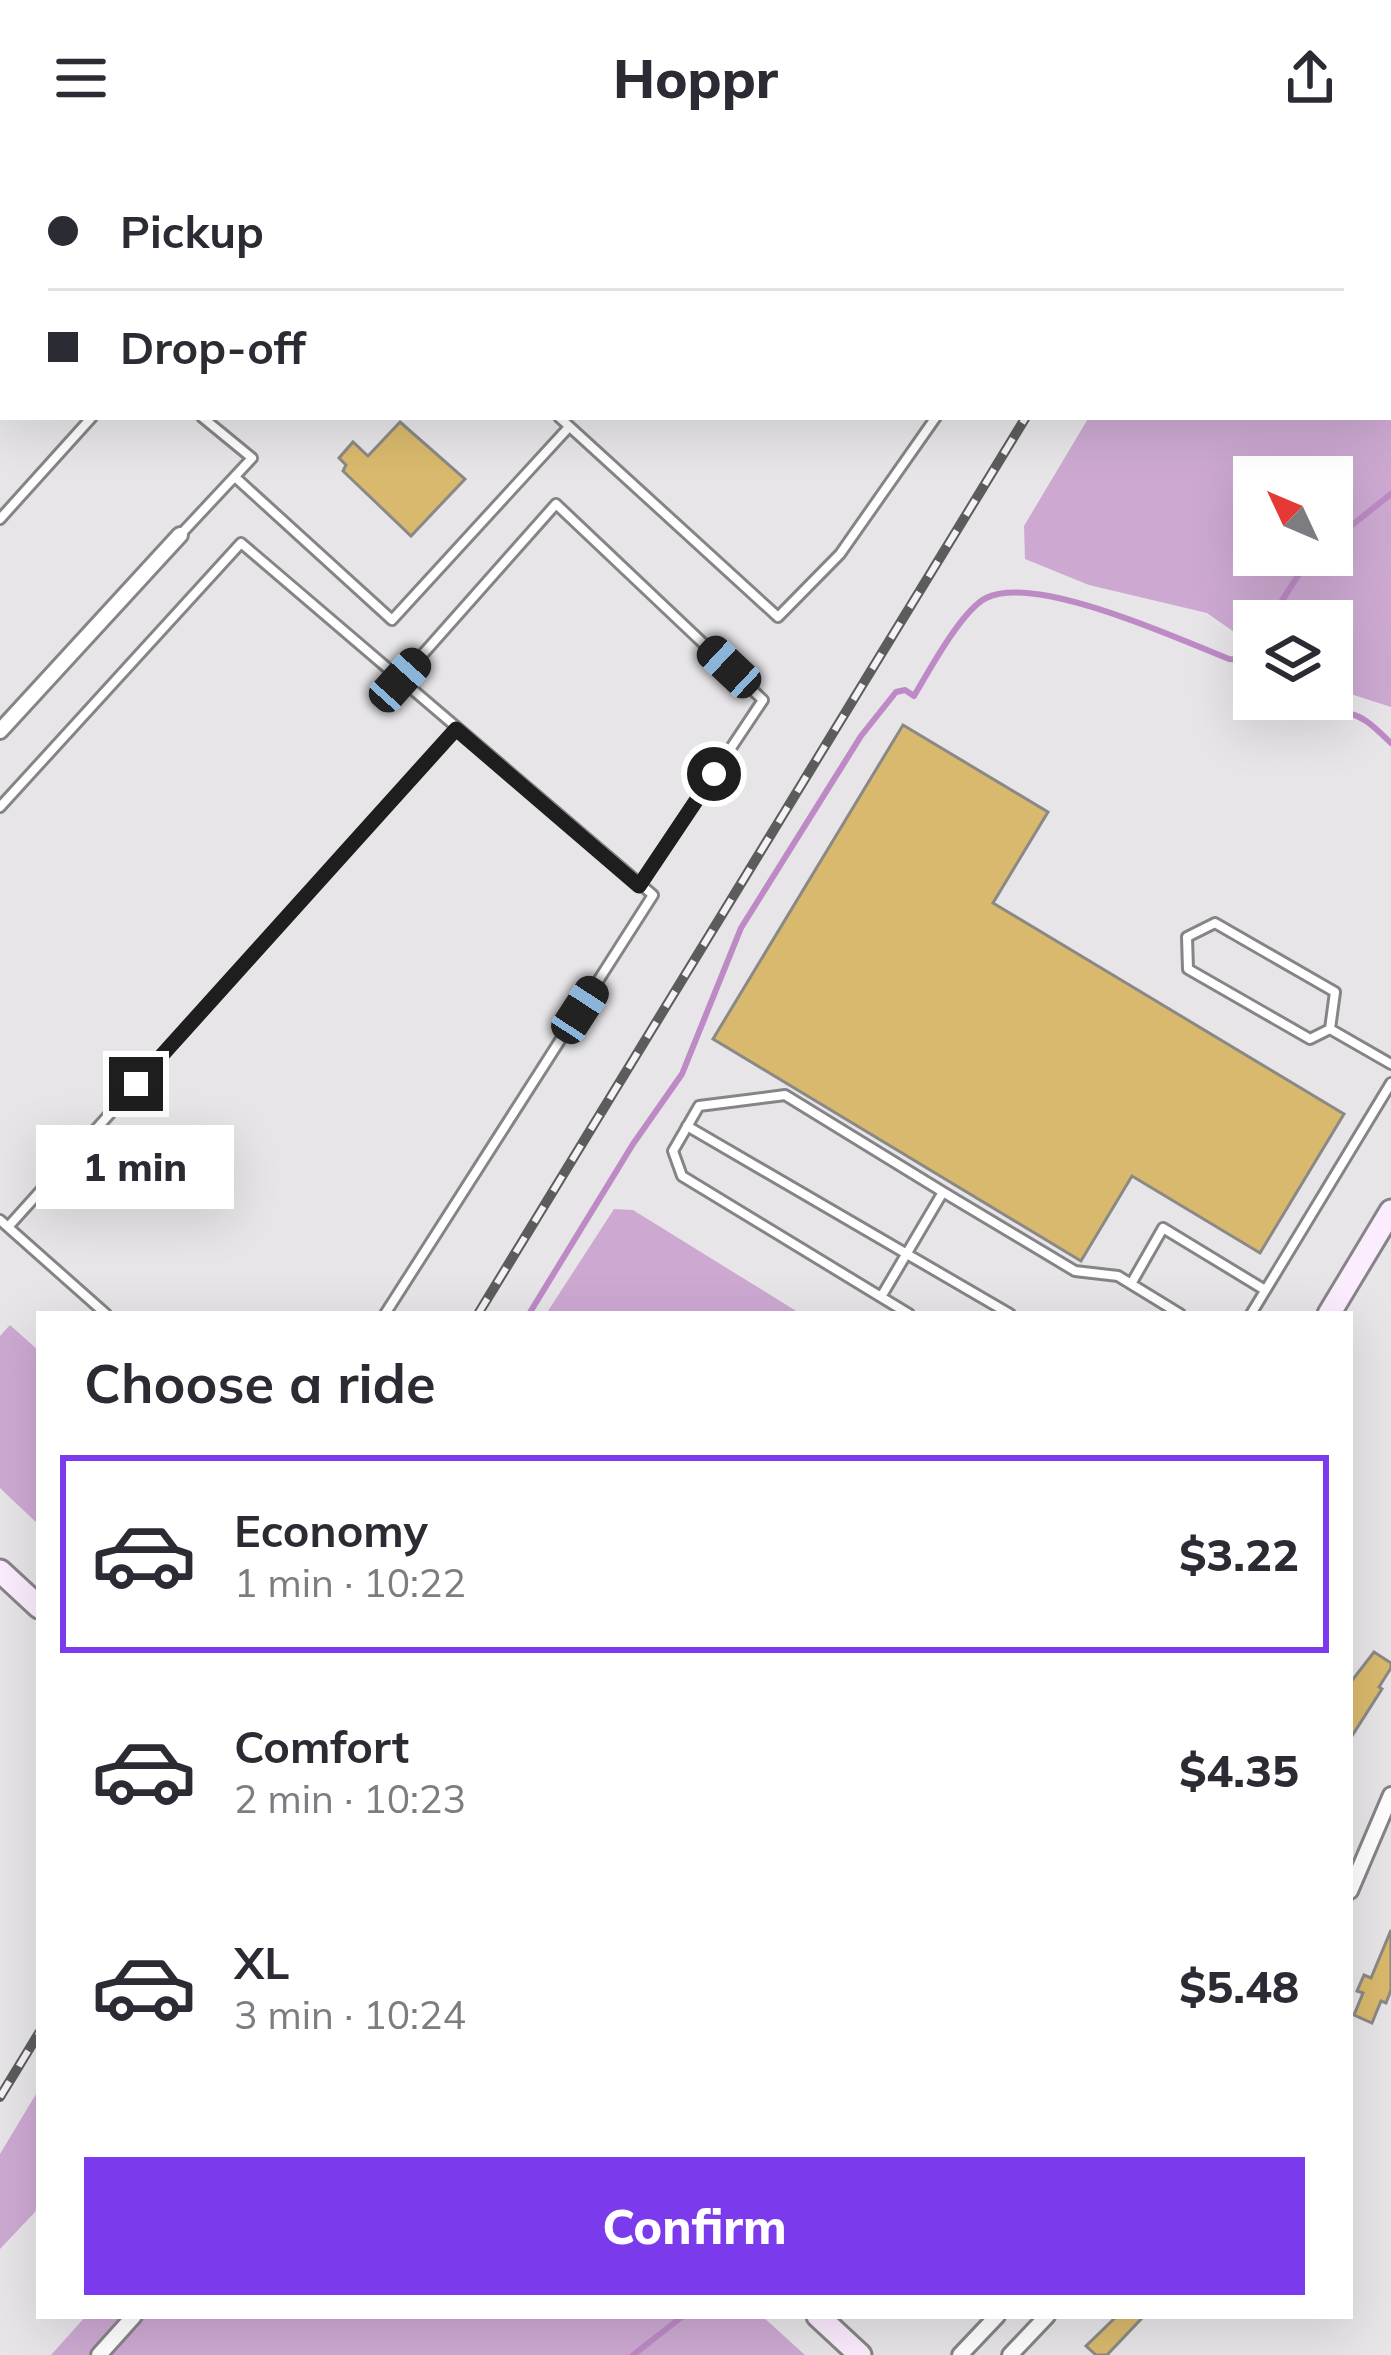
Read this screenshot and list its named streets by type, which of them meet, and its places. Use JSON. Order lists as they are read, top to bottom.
{
  "north": "top left",
  "page": {
    "header": "Hoppr",
    "banner": ["Pickup", "Drop-off"],
    "bubble": "1 min",
    "heading": "Choose a ride",
    "list": [
      {
        "name": "Economy",
        "note": "1 min · 10:22",
        "value": "$3.22"
      },
      {
        "name": "Comfort",
        "note": "2 min · 10:23",
        "value": "$4.35"
      },
      {
        "name": "XL",
        "note": "3 min · 10:24",
        "value": "$5.48"
      }
    ],
    "buttons": "Confirm"
  }
}
